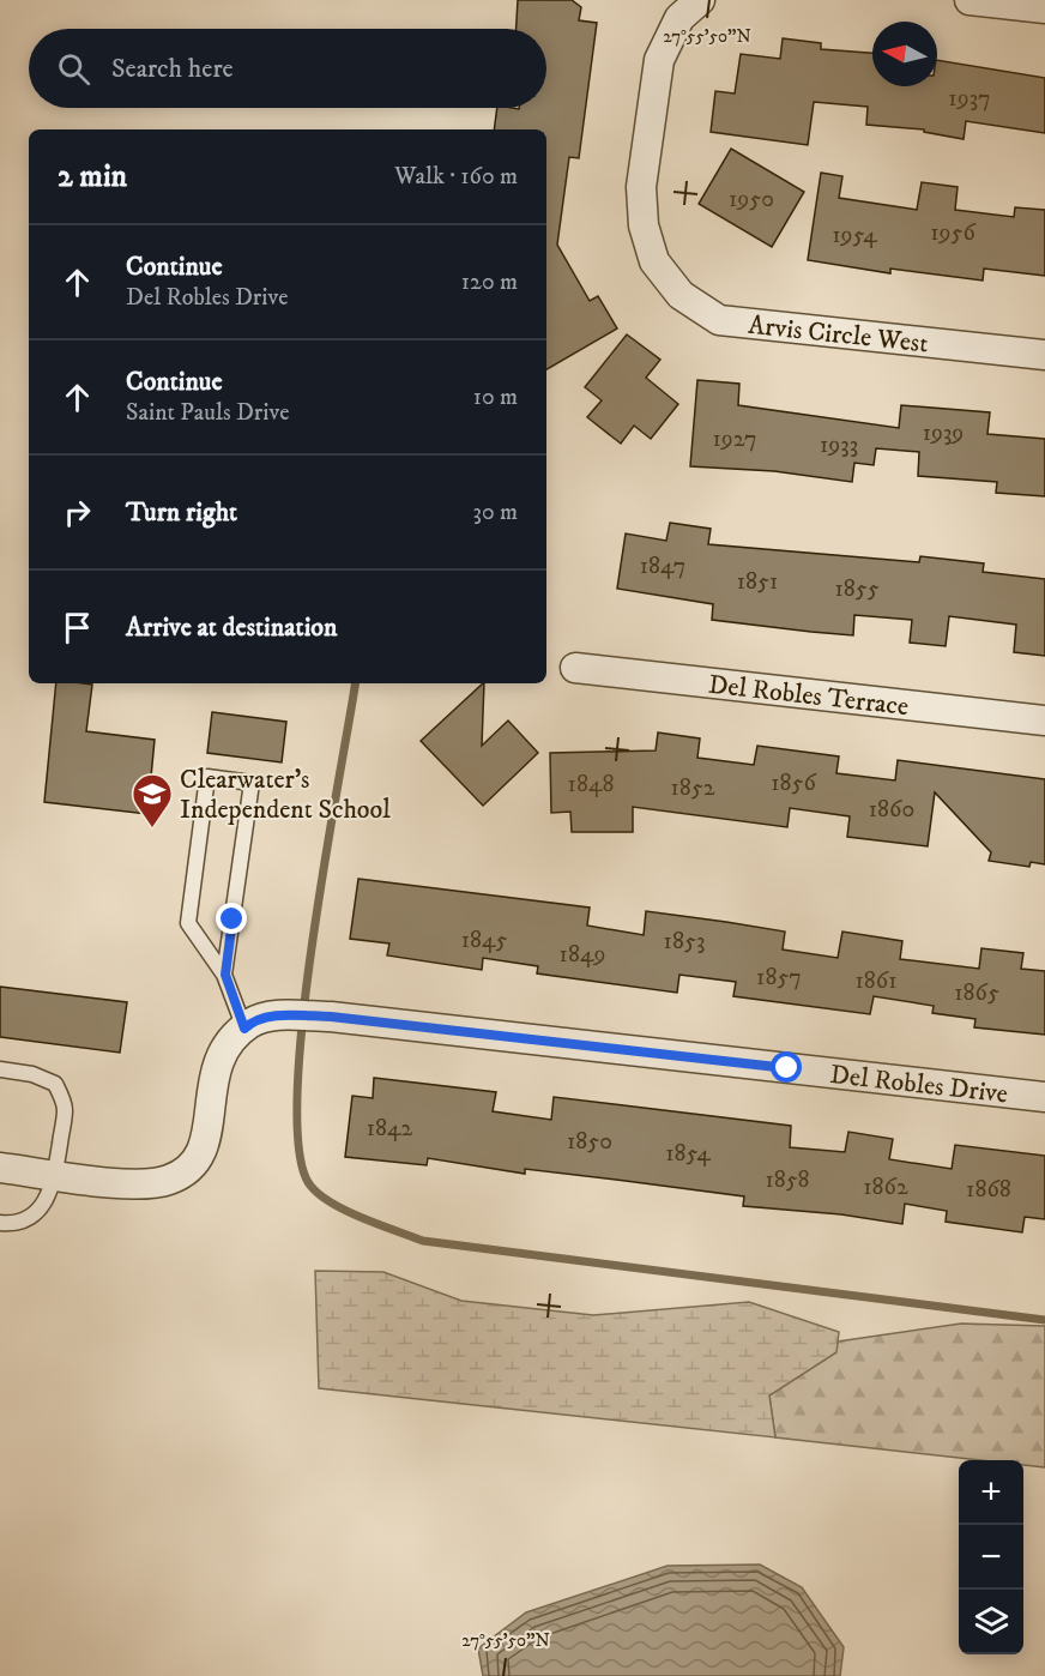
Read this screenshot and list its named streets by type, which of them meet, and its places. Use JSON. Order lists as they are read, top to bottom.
{
  "streets": {
    "street": ["Arvis Circle West", "Del Robles Terrace", "Del Robles Drive"]
  },
  "places": {
    "school or university": ["Clearwater's Independent School"]
  },
  "house_numbers": [
    "1937",
    "1950",
    "1956",
    "1954",
    "1939",
    "1927",
    "1933",
    "1847",
    "1851",
    "1855",
    "1856",
    "1848",
    "1852",
    "1860",
    "1845",
    "1853",
    "1849",
    "1857",
    "1861",
    "1865",
    "1842",
    "1850",
    "1854",
    "1858",
    "1862",
    "1868"
  ],
  "north": "left",
  "page": {
    "search": "Search here",
    "heading": ["2 min", "Walk · 160 m"],
    "list": [
      ["Continue", "Del Robles Drive", "120 m"],
      ["Continue", "Saint Pauls Drive", "10 m"],
      ["Turn right", "30 m"],
      "Arrive at destination"
    ],
    "map_buttons": ["+", "−"]
  },
  "coordinates": ["27°55'50\"N"]
}
